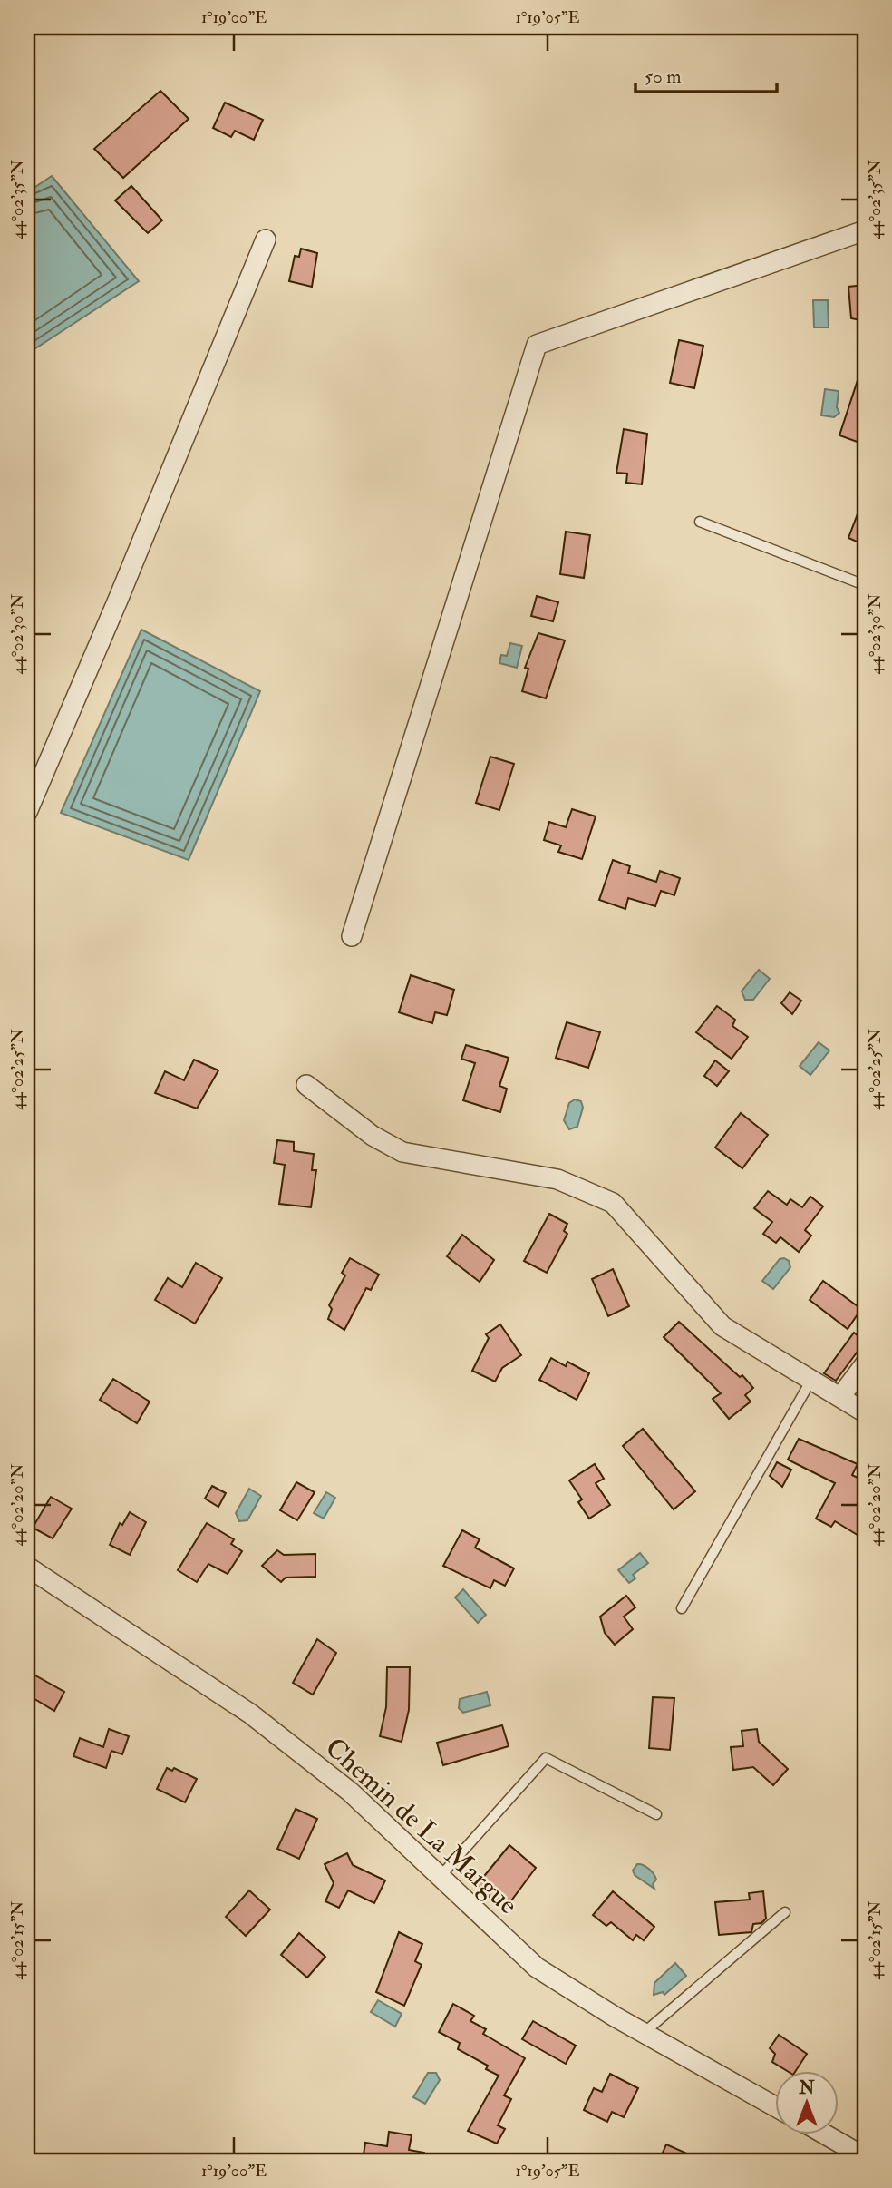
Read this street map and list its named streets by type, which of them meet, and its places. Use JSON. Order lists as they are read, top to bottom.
{
  "streets": {
    "street": ["Chemin de La Margue"]
  },
  "scale_bar": "50 m",
  "north": "top",
  "coordinates": [
    "1°19'00\"E",
    "1°19'05\"E",
    "44°02'35\"N",
    "44°02'30\"N",
    "44°02'25\"N",
    "44°02'20\"N",
    "44°02'15\"N"
  ]
}
